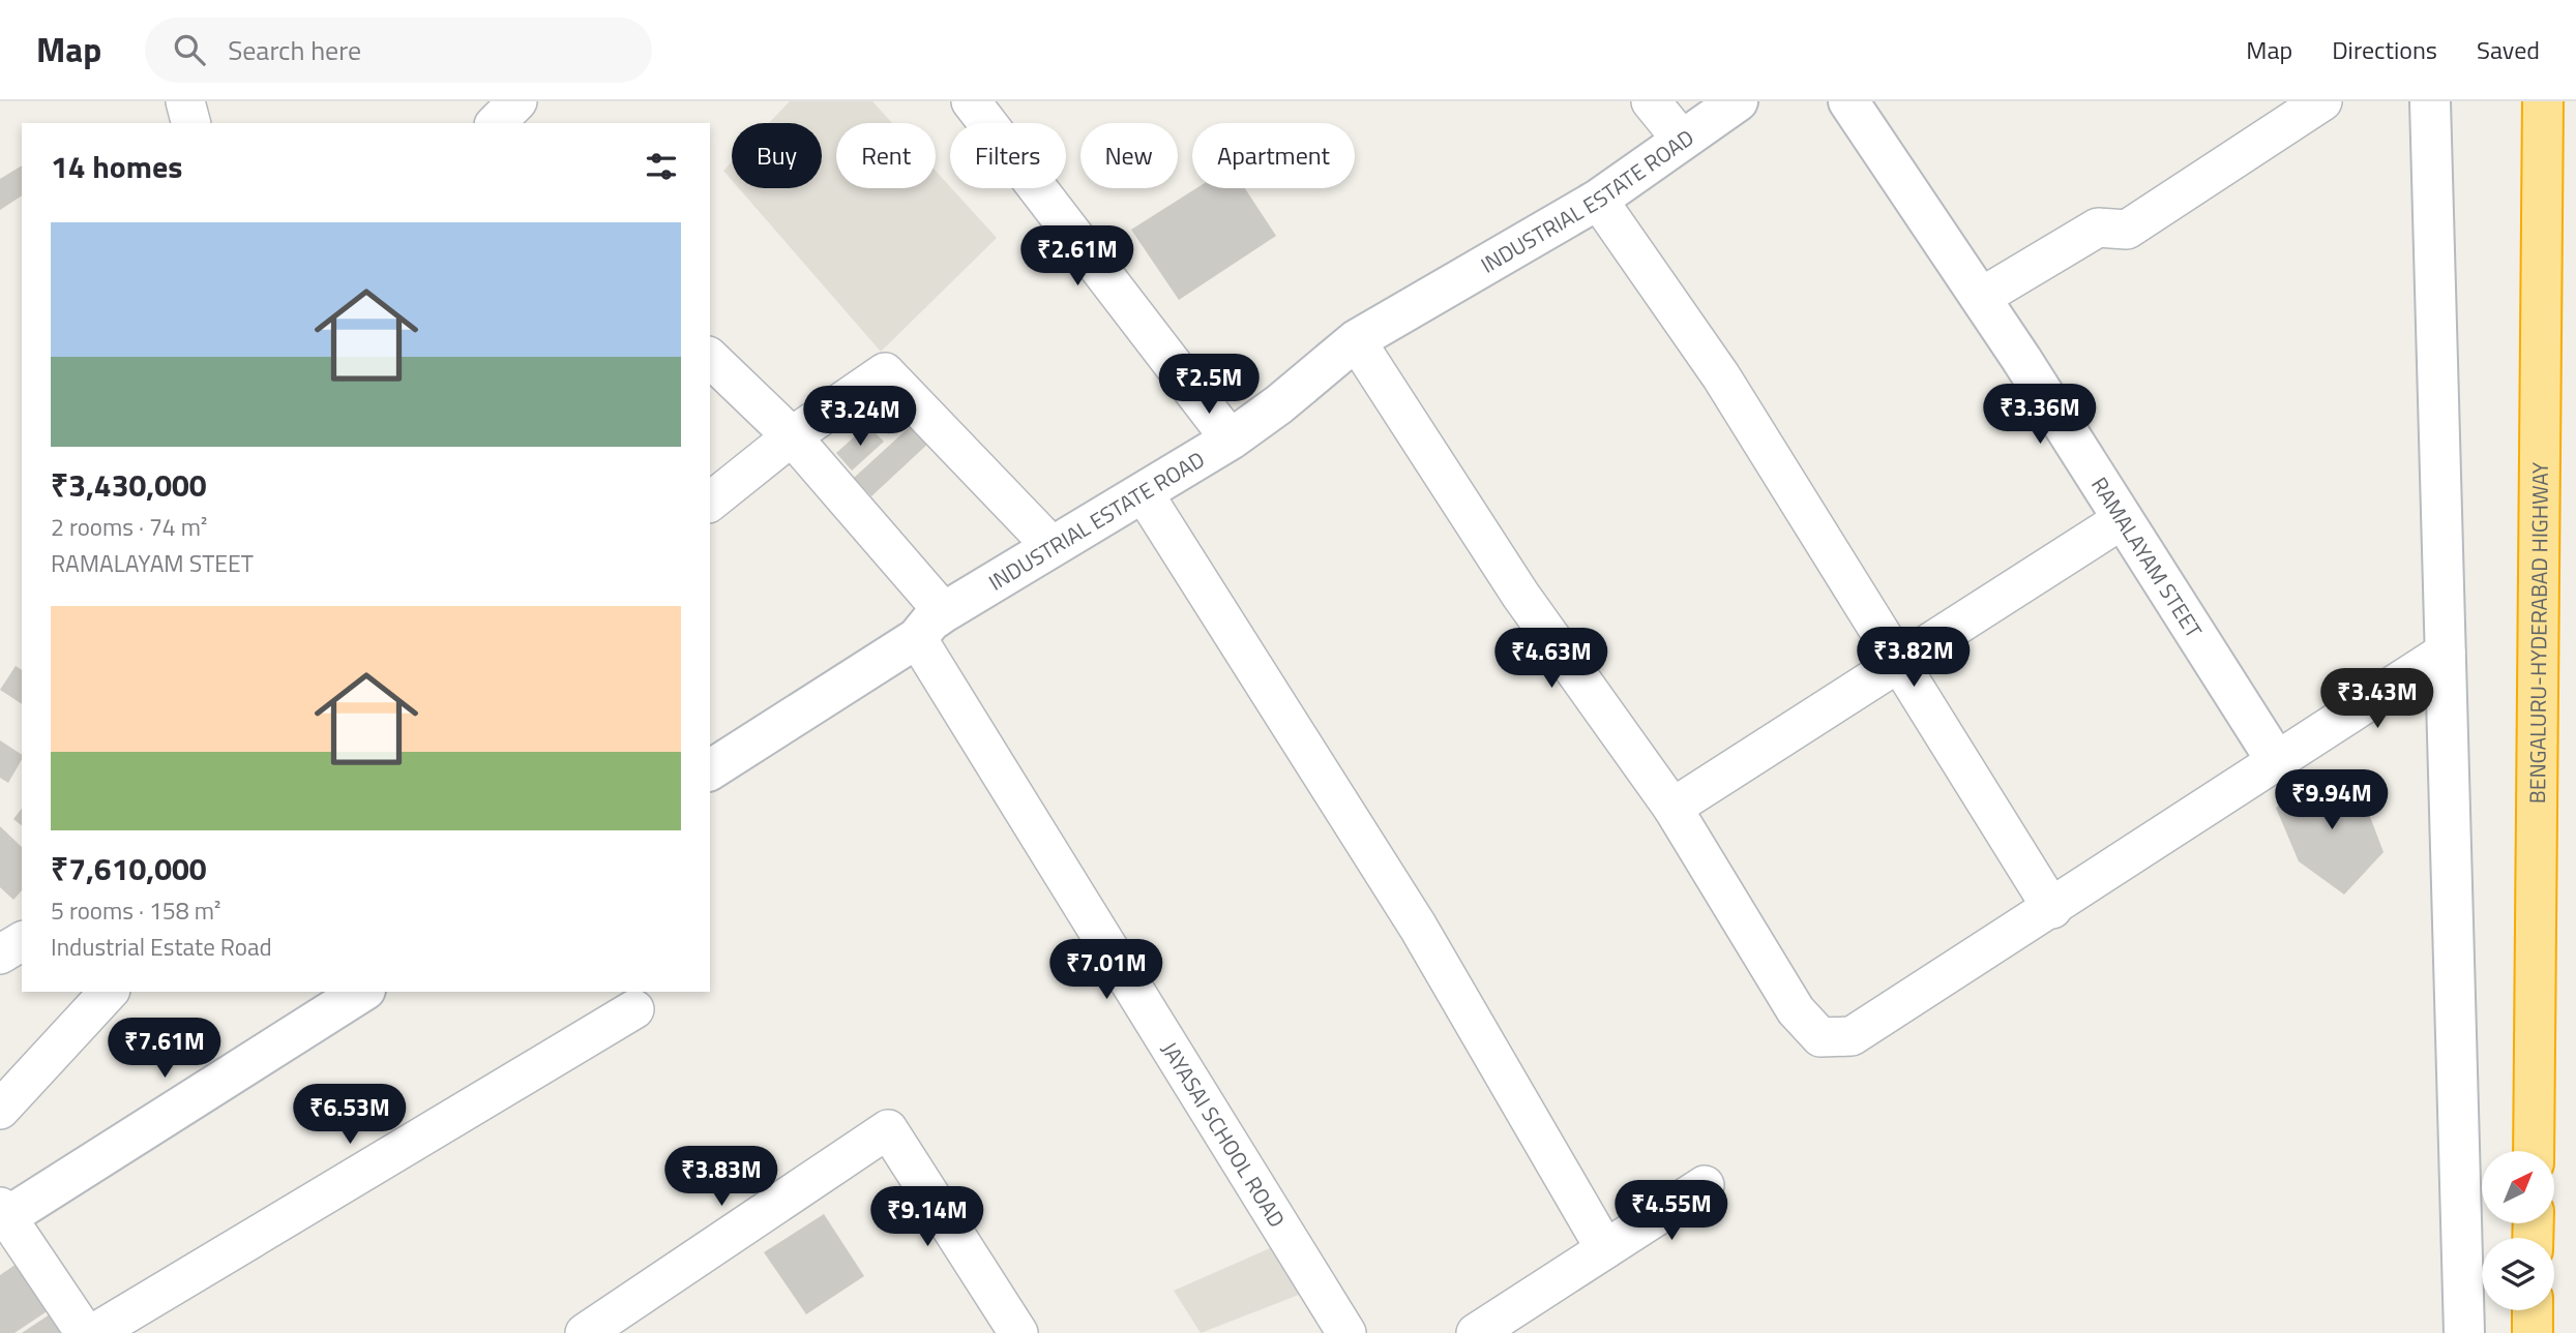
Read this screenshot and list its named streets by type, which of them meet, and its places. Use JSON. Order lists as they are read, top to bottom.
{
  "streets": {
    "highway": ["BENGALURU-HYDERABAD HIGHWAY"],
    "street": ["INDUSTRIAL ESTATE ROAD", "RAMALAYAM STEET", "JAYASAI SCHOOL ROAD"]
  },
  "crossings": [
    ["INDUSTRIAL ESTATE ROAD", "JAYASAI SCHOOL ROAD"]
  ],
  "north": "top right",
  "page": {
    "header": "Map",
    "search": "Search here",
    "nav": ["Map", "Directions", "Saved"],
    "chip": [
      "Buy",
      "Rent",
      "Filters",
      "New",
      "Apartment"
    ],
    "heading": "14 homes",
    "list": [
      {
        "name": "₹3,430,000",
        "note": "2 rooms · 74 m² · RAMALAYAM STEET"
      },
      {
        "name": "₹7,610,000",
        "note": "5 rooms · 158 m² · Industrial Estate Road"
      }
    ],
    "price": [
      "₹2.61M",
      "₹2.5M",
      "₹3.36M",
      "₹3.24M",
      "₹3.82M",
      "₹4.63M",
      "₹3.43M",
      "₹9.94M",
      "₹7.01M",
      "₹7.61M",
      "₹6.53M",
      "₹3.83M",
      "₹4.55M",
      "₹9.14M"
    ]
  }
}
